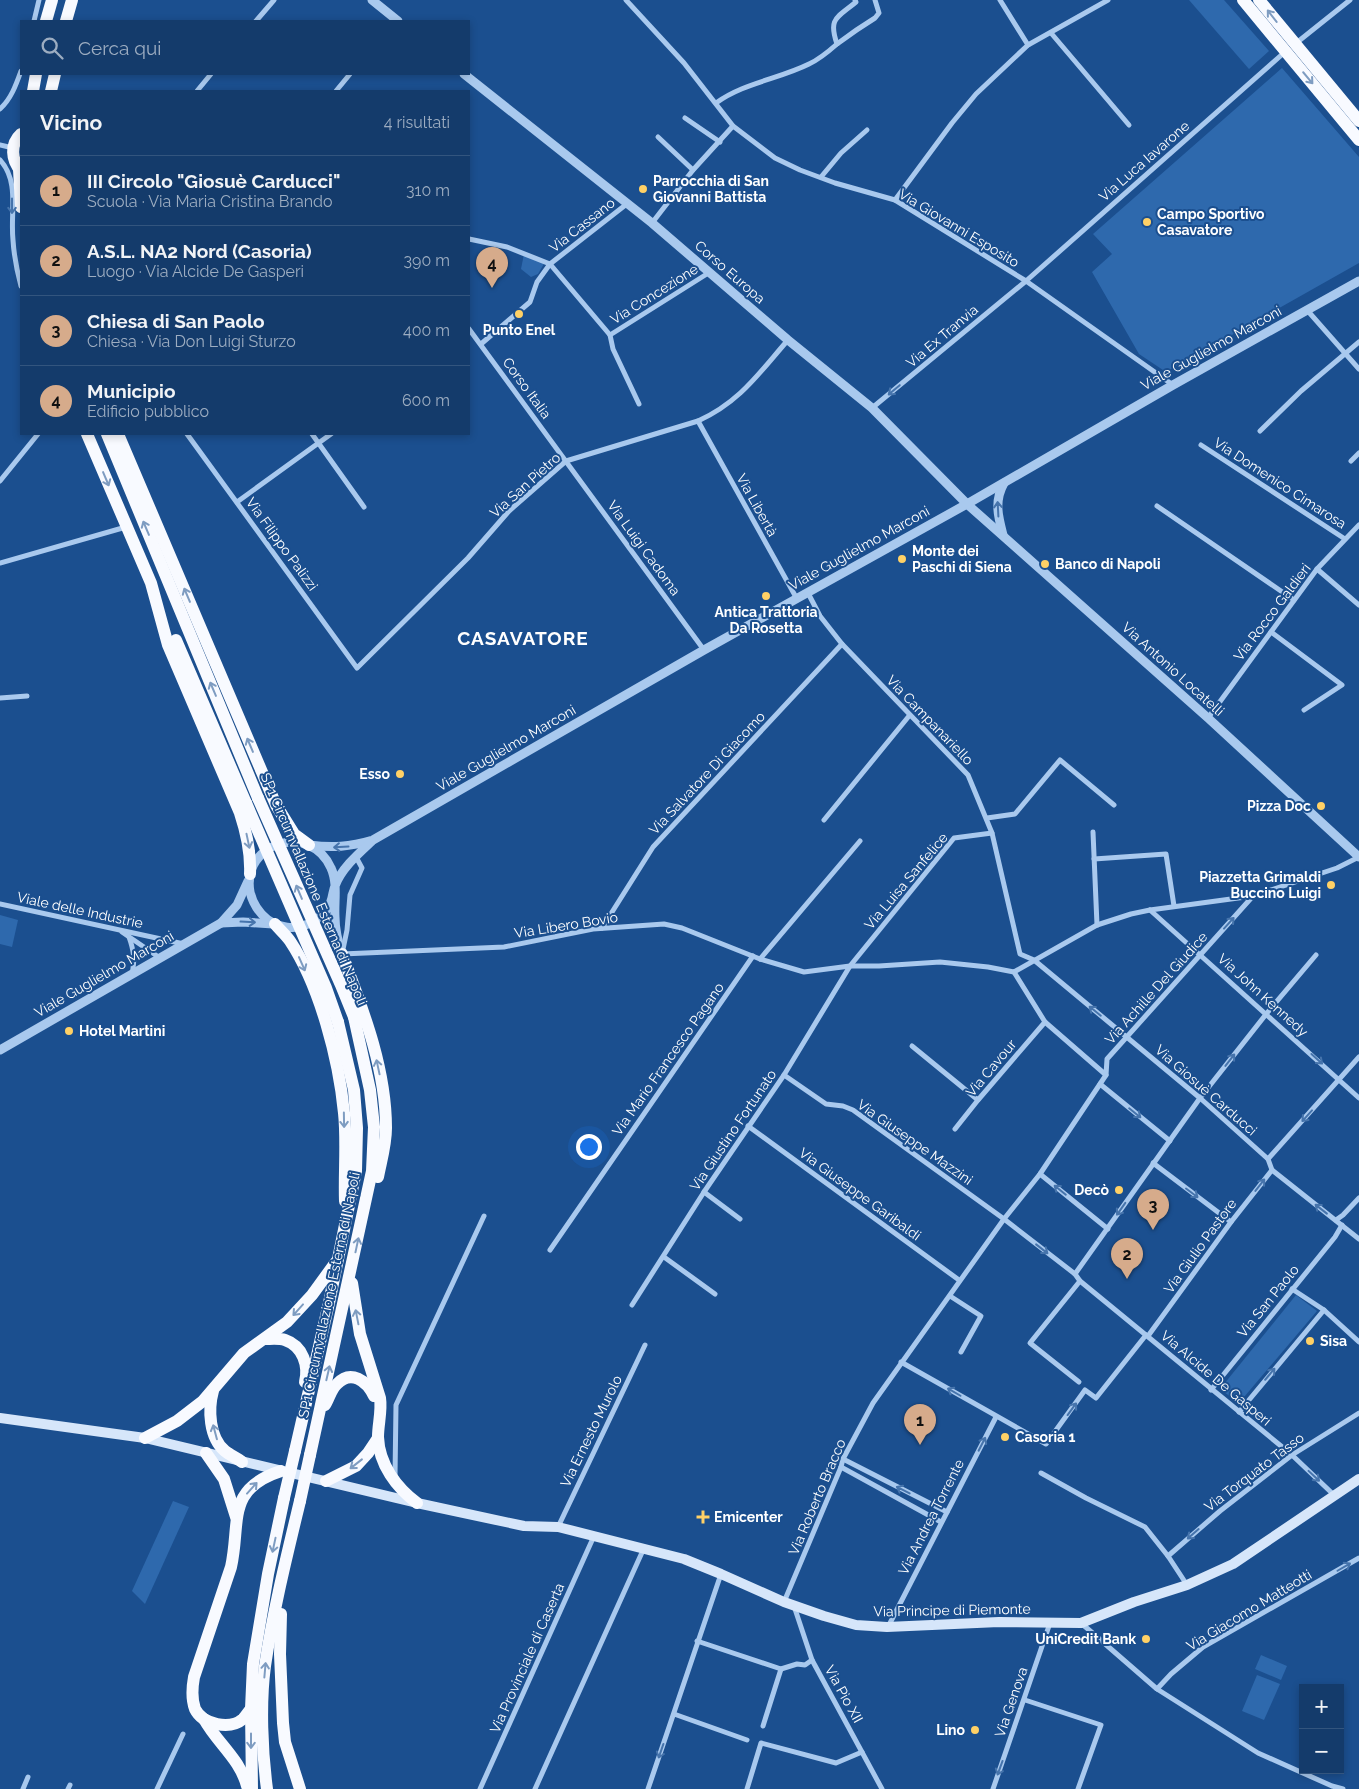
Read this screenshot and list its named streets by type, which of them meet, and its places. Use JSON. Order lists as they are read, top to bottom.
{
  "streets": {
    "highway": ["SP1 Circumvallazione Esterna di Napoli"],
    "main road": ["Via Principe di Piemonte"],
    "street": [
      "Via Luca Iavarone",
      "Via Cassano",
      "Via Giovanni Esposito",
      "Corso Europa",
      "Via Concezione",
      "Via Ex Tranvia",
      "Viale Guglielmo Marconi",
      "Corso Italia",
      "Via Domenico Cimarosa",
      "Via San Pietro",
      "Via Libertà",
      "Via Filippo Palizzi",
      "Via Luigi Cadoma",
      "Via Rocco Galdieri",
      "Via Antonio Locatelli",
      "Via Campanariello",
      "Via Salvatore Di Giacomo",
      "Via Luisa Sanfelice",
      "Viale delle Industrie",
      "Via Libero Bovio",
      "Via Achille Del Giudice",
      "Via John Kennedy",
      "Via Mario Francesco Pagano",
      "Via Cavour",
      "Via Giosuè Carducci",
      "Via Giustino Fortunato",
      "Via Giuseppe Mazzini",
      "Via Giuseppe Garibaldi",
      "Via Giulio Pastore",
      "Via San Paolo",
      "Via Alcide De Gasperi",
      "Via Ernesto Murolo",
      "Via Torquato Tasso",
      "Via Roberto Bracco",
      "Via Andrea Torrente",
      "Via Giacomo Matteotti",
      "Via Provinciale di Caserta",
      "Via Pio XII",
      "Via Genova"
    ]
  },
  "crossings": [
    ["Via Luca Iavarone", "Via Giovanni Esposito"],
    ["Via Luca Iavarone", "Via Ex Tranvia"],
    ["Via Cassano", "Corso Europa"],
    ["Via Cassano", "Corso Italia"],
    ["Via Giovanni Esposito", "Via Ex Tranvia"],
    ["Via Giovanni Esposito", "Viale Guglielmo Marconi"],
    ["Corso Europa", "Via Concezione"],
    ["Corso Europa", "Via Ex Tranvia"],
    ["Corso Europa", "Viale Guglielmo Marconi"],
    ["Corso Europa", "Via San Pietro"],
    ["Corso Europa", "Via Antonio Locatelli"],
    ["Viale Guglielmo Marconi", "Via Libertà"],
    ["Viale Guglielmo Marconi", "Via Luigi Cadoma"],
    ["Viale Guglielmo Marconi", "Via Antonio Locatelli"],
    ["Viale Guglielmo Marconi", "Via Campanariello"],
    ["Viale Guglielmo Marconi", "Viale delle Industrie"],
    ["Corso Italia", "Via San Pietro"],
    ["Corso Italia", "Via Luigi Cadoma"],
    ["Via Domenico Cimarosa", "Via Rocco Galdieri"],
    ["Via San Pietro", "Via Libertà"],
    ["Via San Pietro", "Via Filippo Palizzi"],
    ["Via San Pietro", "Via Luigi Cadoma"],
    ["Via Rocco Galdieri", "Via Antonio Locatelli"],
    ["Via Campanariello", "Via Salvatore Di Giacomo"],
    ["Via Campanariello", "Via Luisa Sanfelice"],
    ["Via Campanariello", "Via Giosuè Carducci"],
    ["Via Salvatore Di Giacomo", "Via Libero Bovio"],
    ["Via Luisa Sanfelice", "Via Libero Bovio"],
    ["Via Luisa Sanfelice", "Via Giustino Fortunato"],
    ["Via Libero Bovio", "Via Mario Francesco Pagano"],
    ["Via Libero Bovio", "Via Giustino Fortunato"],
    ["Via Achille Del Giudice", "Via John Kennedy"],
    ["Via Achille Del Giudice", "Via Giosuè Carducci"],
    ["Via Achille Del Giudice", "Via Giuseppe Mazzini"],
    ["Via Achille Del Giudice", "Via Giuseppe Garibaldi"],
    ["Via Achille Del Giudice", "Via Alcide De Gasperi"],
    ["Via Achille Del Giudice", "Via Roberto Bracco"],
    ["Via Giosuè Carducci", "Via Giulio Pastore"],
    ["Via Giustino Fortunato", "Via Giuseppe Mazzini"],
    ["Via Giustino Fortunato", "Via Giuseppe Garibaldi"],
    ["Via Giuseppe Mazzini", "Via Alcide De Gasperi"],
    ["Via Giulio Pastore", "Via Alcide De Gasperi"],
    ["Via Giulio Pastore", "Via Andrea Torrente"],
    ["Via San Paolo", "Via Alcide De Gasperi"],
    ["Via Alcide De Gasperi", "Via Torquato Tasso"],
    ["Via Alcide De Gasperi", "Via Principe di Piemonte"],
    ["Via Ernesto Murolo", "Via Principe di Piemonte"],
    ["Via Roberto Bracco", "Via Principe di Piemonte"],
    ["Via Roberto Bracco", "Via Pio XII"],
    ["Via Andrea Torrente", "Via Principe di Piemonte"],
    ["Via Principe di Piemonte", "Via Provinciale di Caserta"],
    ["Via Principe di Piemonte", "Via Pio XII"],
    ["Via Principe di Piemonte", "Via Genova"]
  ],
  "one_way": [
    "Via Ex Tranvia",
    "Via Giulio Pastore",
    "Via Torquato Tasso",
    "Via Andrea Torrente",
    "Via Giacomo Matteotti",
    "Via Genova"
  ],
  "districts": ["CASAVATORE"],
  "places": {
    "other": [
      "Parrocchia di San Giovanni Battista",
      "Campo Sportivo Casavatore",
      "Punto Enel",
      "Monte dei Paschi di Siena",
      "Banco di Napoli",
      "Antica Trattoria Da Rosetta",
      "Esso",
      "Pizza Doc",
      "Piazzetta Grimaldi Buccino Luigi",
      "Hotel Martini",
      "Decò",
      "Sisa",
      "Casoria 1",
      "UniCredit Bank",
      "Lino"
    ],
    "health": ["Emicenter"]
  },
  "page": {
    "search": "Cerca qui",
    "heading": ["Vicino", "4 risultati"],
    "list": [
      {
        "mark": "1",
        "name": "III Circolo \"Giosuè Carducci\"",
        "note": "Scuola · Via Maria Cristina Brando",
        "value": "310 m"
      },
      {
        "mark": "2",
        "name": "A.S.L. NA2 Nord (Casoria)",
        "note": "Luogo · Via Alcide De Gasperi",
        "value": "390 m"
      },
      {
        "mark": "3",
        "name": "Chiesa di San Paolo",
        "note": "Chiesa · Via Don Luigi Sturzo",
        "value": "400 m"
      },
      {
        "mark": "4",
        "name": "Municipio",
        "note": "Edificio pubblico",
        "value": "600 m"
      }
    ],
    "pins": [
      "4",
      "3",
      "2",
      "1"
    ],
    "map_buttons": ["+", "−"]
  }
}
